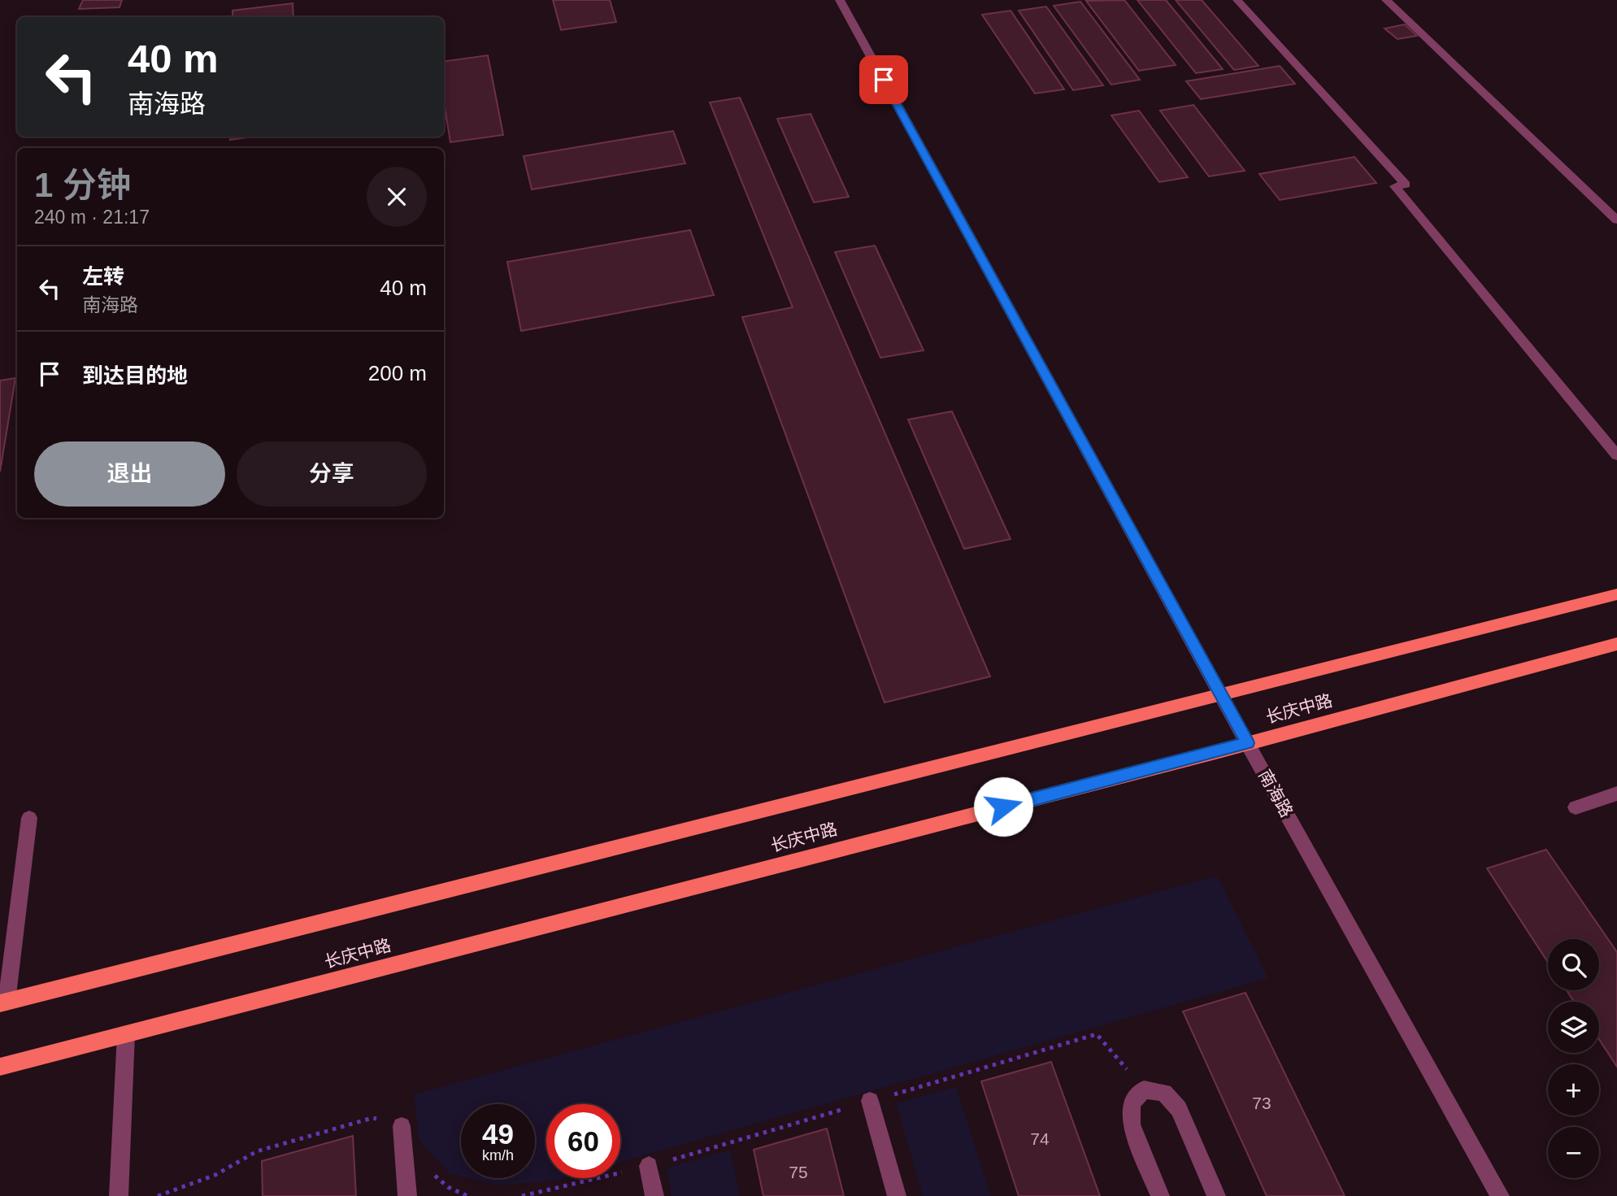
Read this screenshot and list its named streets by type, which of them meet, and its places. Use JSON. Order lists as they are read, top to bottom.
{
  "streets": {
    "main road": ["长庆中路"],
    "street": ["南海路"]
  },
  "crossings": [
    ["长庆中路", "南海路"]
  ],
  "house_numbers": ["73", "74", "75"],
  "page": {
    "turn": ["40 m", "南海路"],
    "heading": ["1 分钟", "240 m · 21:17"],
    "list": [
      {
        "name": "左转",
        "note": "南海路",
        "value": "40 m"
      },
      {
        "name": "到达目的地",
        "value": "200 m"
      }
    ],
    "buttons": ["退出", "分享"],
    "map_buttons": ["+", "−"],
    "speed": "49 km/h",
    "limit": "60"
  }
}
